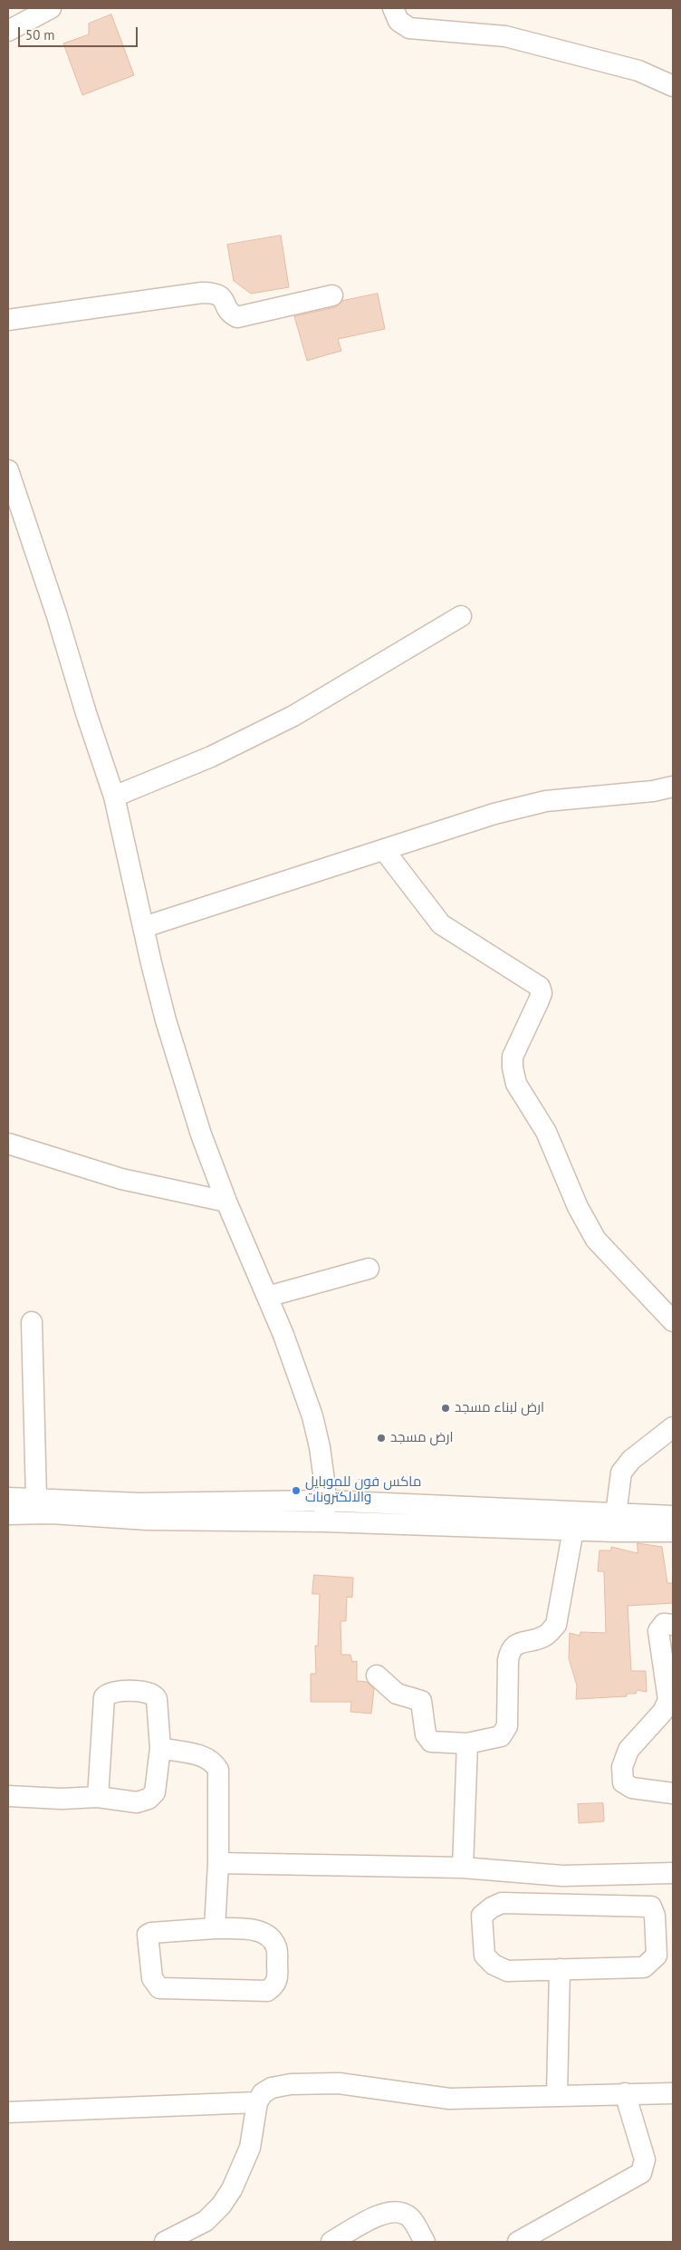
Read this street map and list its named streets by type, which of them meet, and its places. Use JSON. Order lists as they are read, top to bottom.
{
  "places": ["ارض لبناء مسجد", "ارض مسجد", "ماكس فون للموبايل والالكترونات"],
  "scale_bar": "50 m"
}
